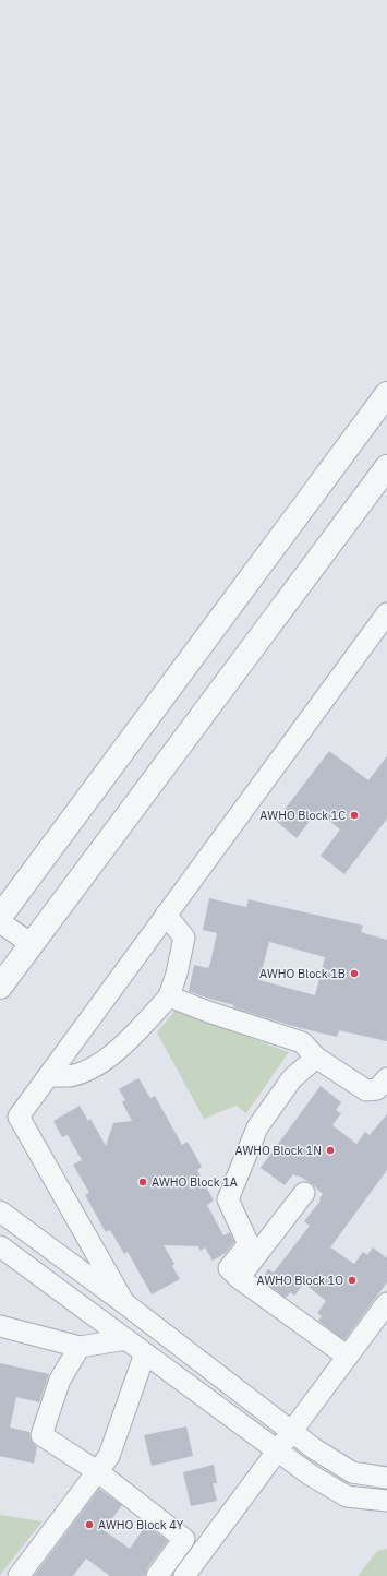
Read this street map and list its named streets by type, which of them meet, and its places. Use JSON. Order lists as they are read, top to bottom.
{
  "places": [
    "AWHO Block 1C",
    "AWHO Block 1B",
    "AWHO Block 1N",
    "AWHO Block 1A",
    "AWHO Block 1O",
    "AWHO Block 4Y"
  ]
}
